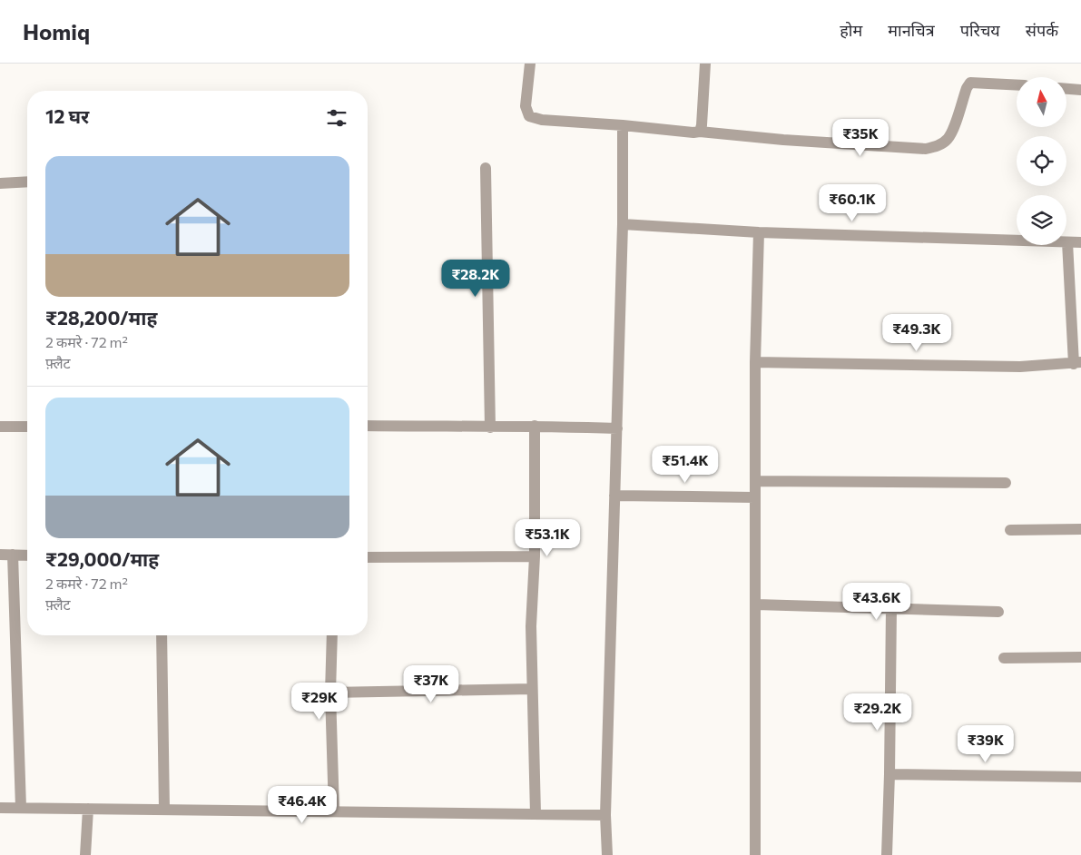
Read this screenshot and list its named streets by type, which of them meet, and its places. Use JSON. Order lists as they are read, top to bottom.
{
  "north": "top",
  "page": {
    "header": "Homiq",
    "nav": [
      "होम",
      "मानचित्र",
      "परिचय",
      "संपर्क"
    ],
    "heading": "12 घर",
    "price": [
      "₹35K",
      "₹60.1K",
      "₹28.2K",
      "₹49.3K",
      "₹51.4K",
      "₹53.1K",
      "₹43.6K",
      "₹37K",
      "₹29K",
      "₹29.2K",
      "₹39K",
      "₹46.4K"
    ],
    "list": [
      {
        "name": "₹28,200/माह",
        "note": "2 कमरे · 72 m² · फ़्लैट"
      },
      {
        "name": "₹29,000/माह",
        "note": "2 कमरे · 72 m² · फ़्लैट"
      }
    ]
  }
}
